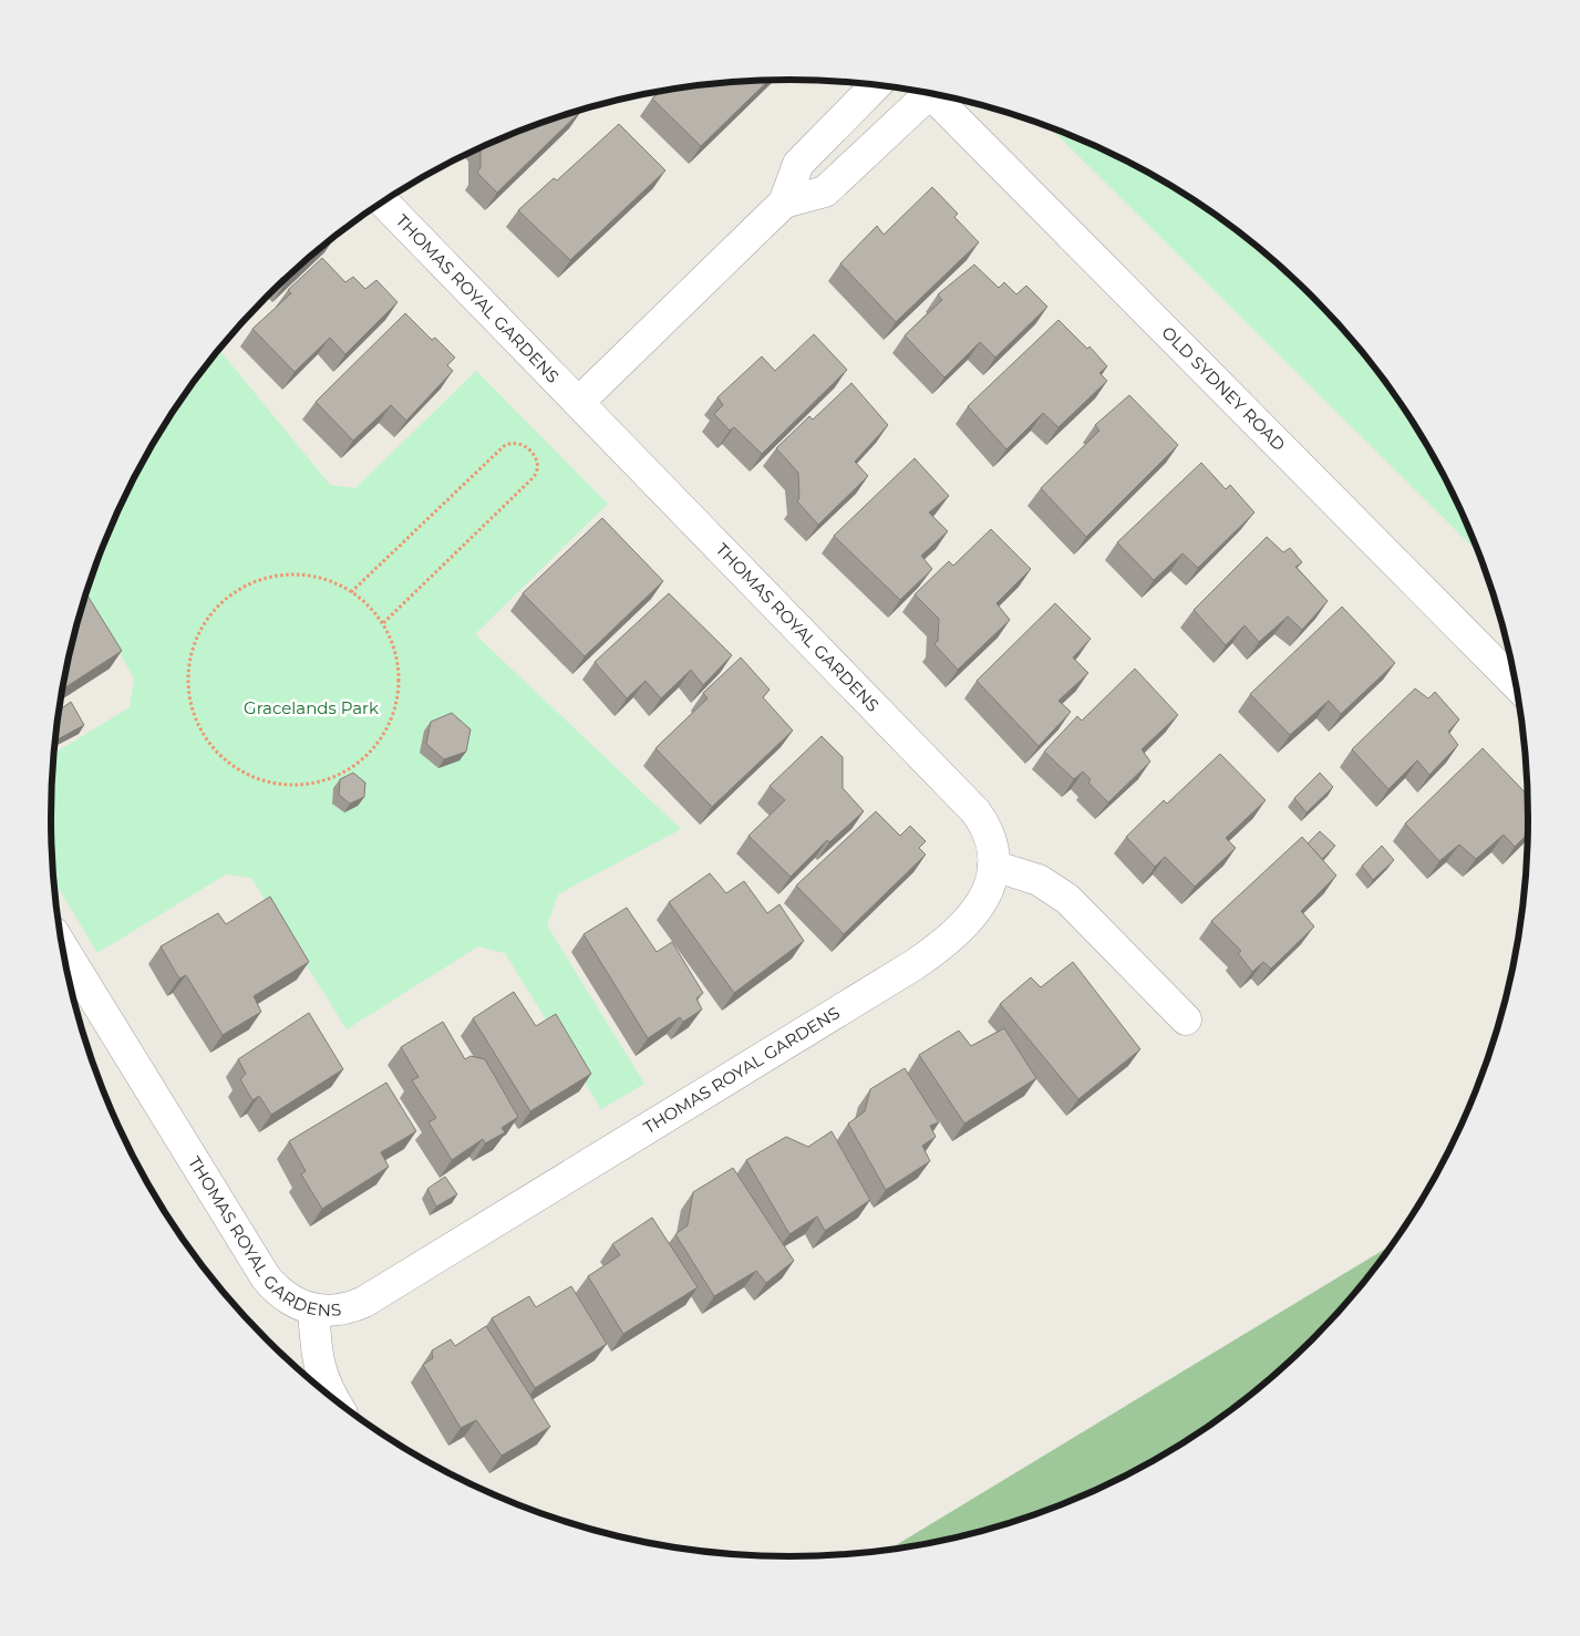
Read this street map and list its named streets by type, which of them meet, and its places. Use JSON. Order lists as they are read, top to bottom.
{
  "streets": {
    "street": ["THOMAS ROYAL GARDENS", "OLD SYDNEY ROAD"]
  },
  "parks": ["Gracelands Park"]
}
